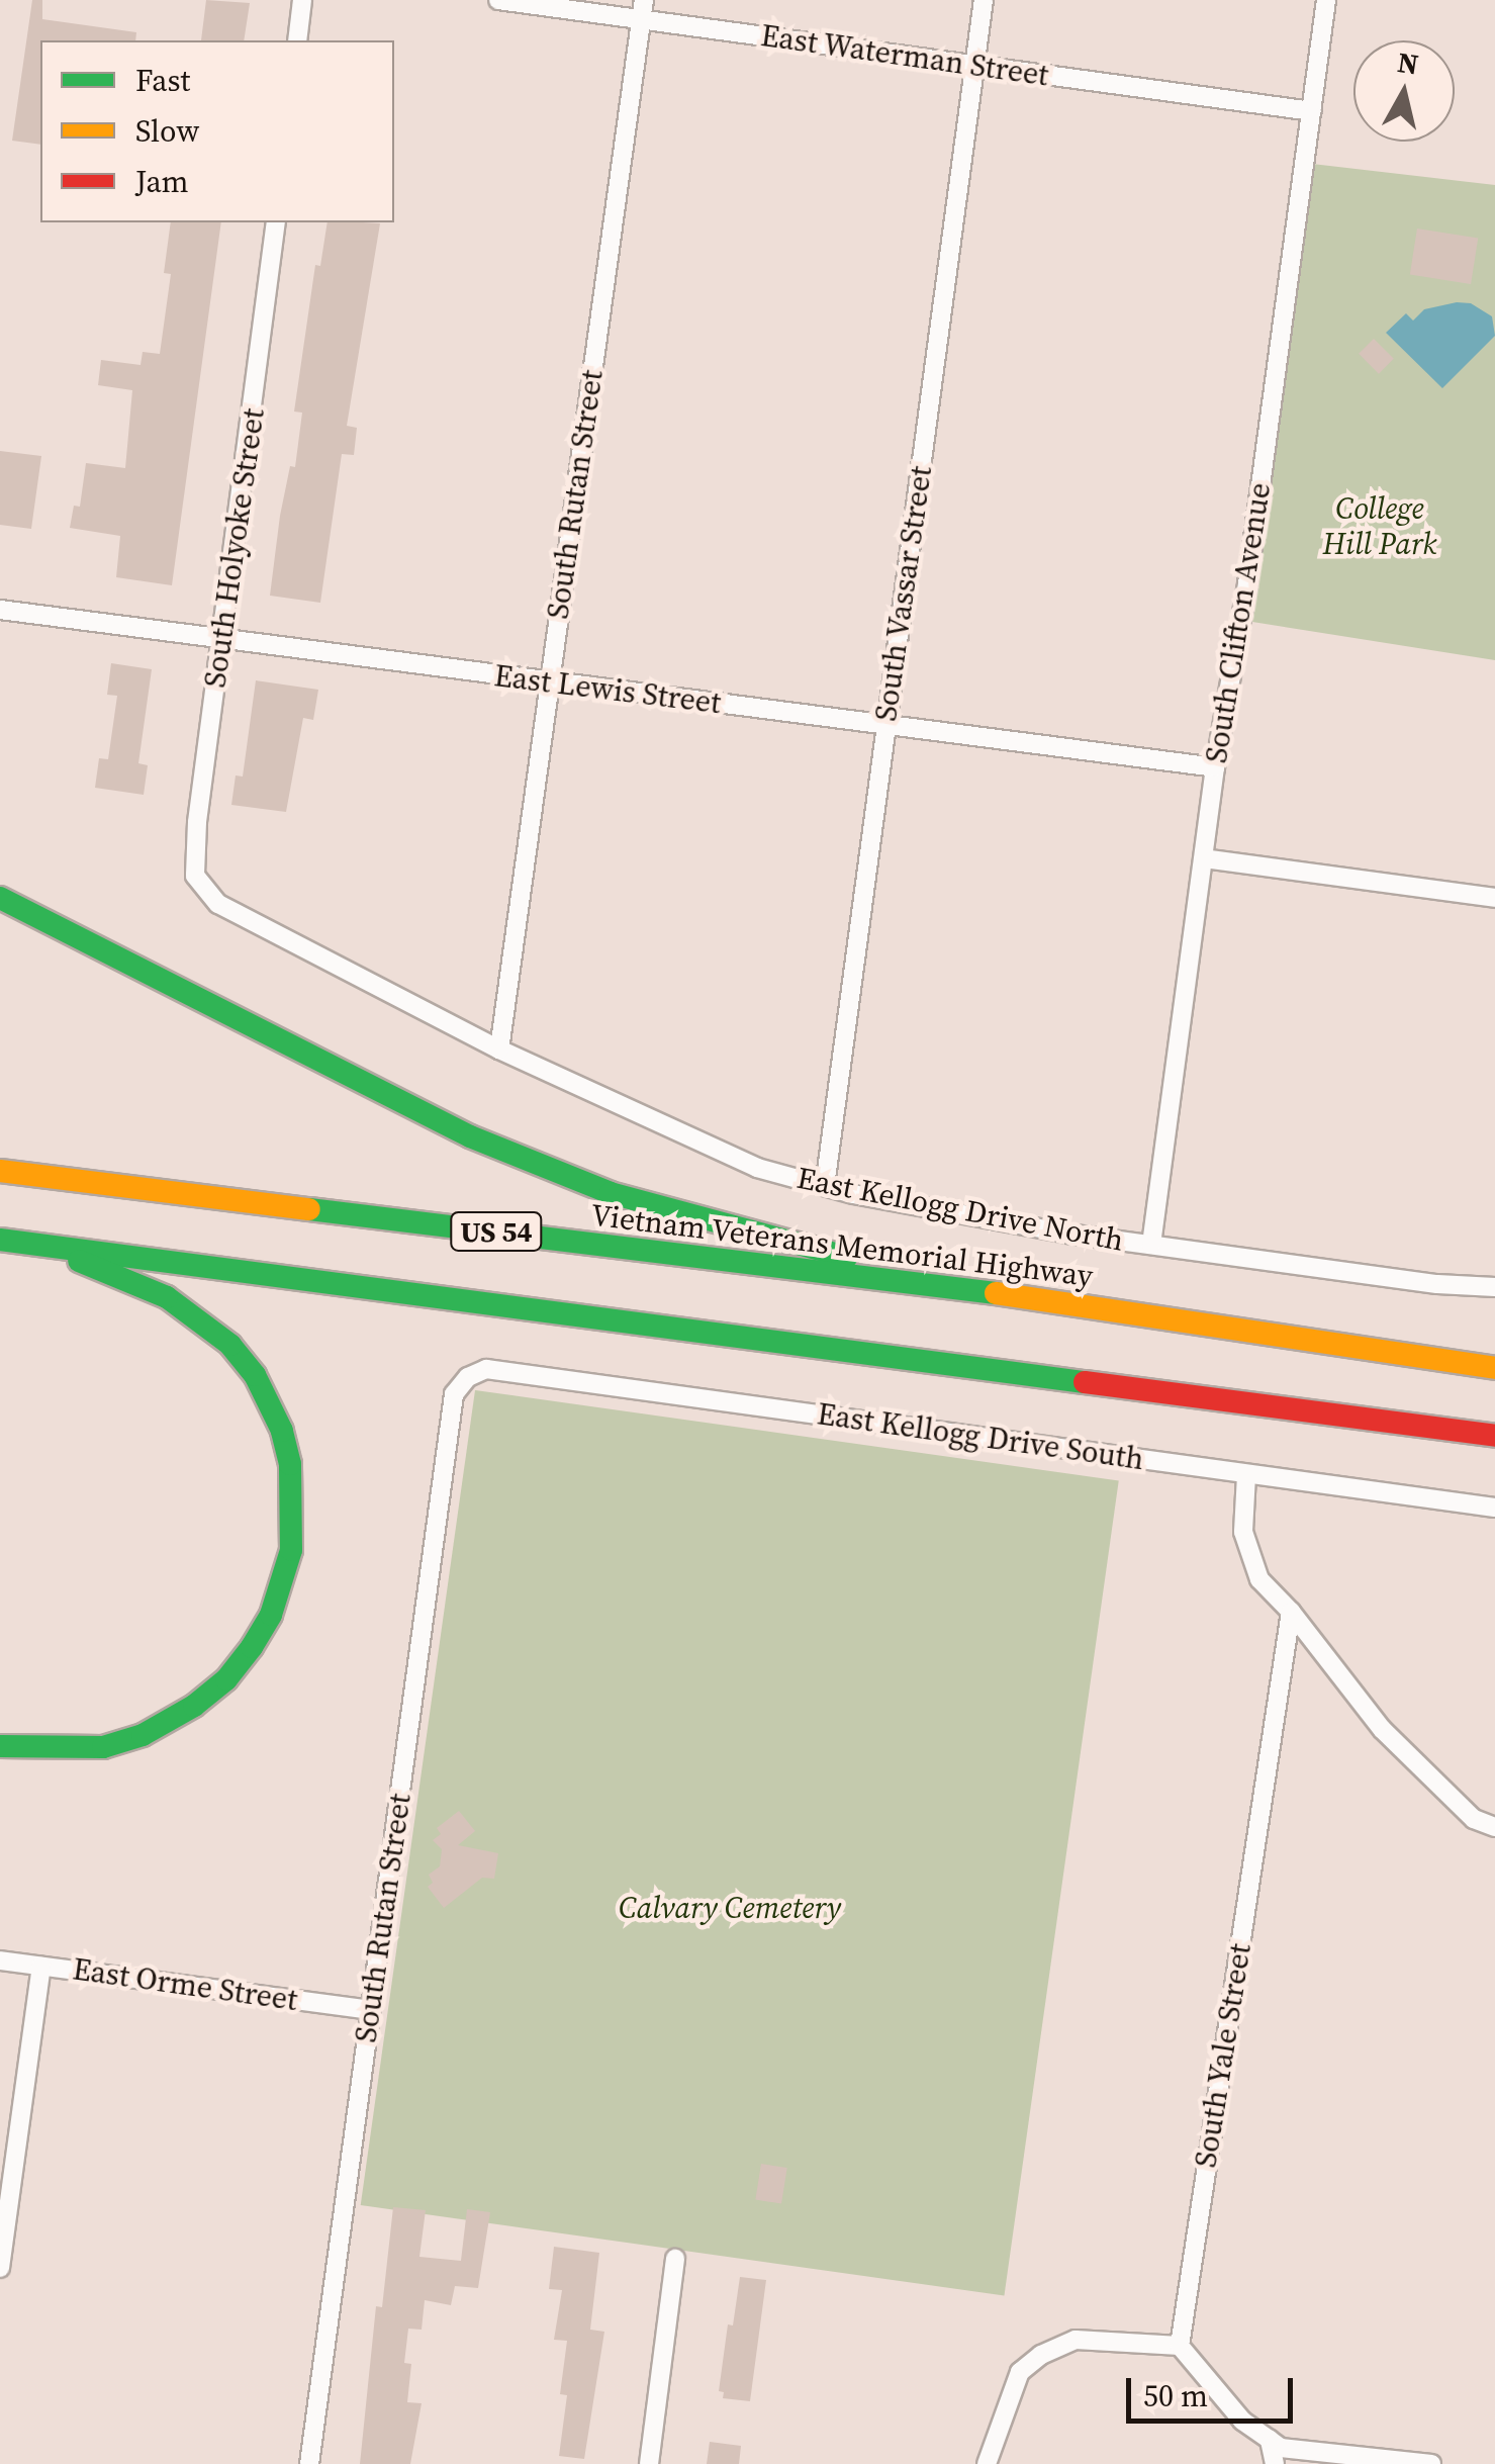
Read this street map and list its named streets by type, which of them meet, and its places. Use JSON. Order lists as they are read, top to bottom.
{
  "streets": {
    "highway": ["US 54", "Vietnam Veterans Memorial Highway"],
    "street": [
      "East Waterman Street",
      "South Rutan Street",
      "South Holyoke Street",
      "South Vassar Street",
      "South Clifton Avenue",
      "East Lewis Street",
      "East Kellogg Drive North",
      "East Kellogg Drive South",
      "East Orme Street",
      "South Yale Street"
    ]
  },
  "crossings": [
    ["East Waterman Street", "South Rutan Street"],
    ["East Waterman Street", "South Vassar Street"],
    ["East Waterman Street", "South Clifton Avenue"],
    ["South Rutan Street", "East Lewis Street"],
    ["South Rutan Street", "East Kellogg Drive North"],
    ["South Rutan Street", "East Kellogg Drive South"],
    ["South Rutan Street", "East Orme Street"],
    ["South Holyoke Street", "East Lewis Street"],
    ["South Holyoke Street", "East Kellogg Drive North"],
    ["South Vassar Street", "East Lewis Street"],
    ["South Vassar Street", "East Kellogg Drive North"],
    ["South Clifton Avenue", "East Lewis Street"],
    ["South Clifton Avenue", "East Kellogg Drive North"]
  ],
  "parks": ["College Hill Park", "Calvary Cemetery"],
  "legend": ["Fast", "Slow", "Jam"],
  "scale_bar": "50 m",
  "north": "top"
}
